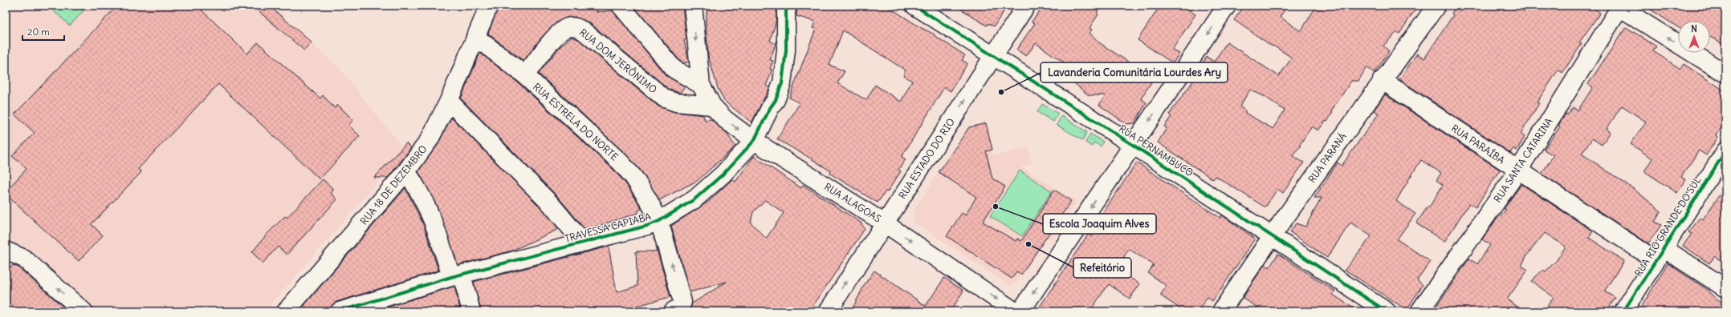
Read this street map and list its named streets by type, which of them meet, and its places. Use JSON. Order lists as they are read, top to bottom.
{
  "streets": {
    "street": [
      "RUA DOM JERÔNIMO",
      "RUA ESTRELA DO NORTE",
      "RUA PARAÍBA",
      "RUA PERNAMBUCO",
      "RUA PARANÁ",
      "RUA ESTADO DO RIO",
      "RUA SANTA CATARINA",
      "RUA 18 DE DEZEMBRO",
      "RUA ALAGOAS",
      "RUA RIO GRANDE DO SUL",
      "TRAVESSA CAPIABA"
    ]
  },
  "crossings": [
    ["RUA DOM JERÔNIMO", "RUA ESTRELA DO NORTE"],
    ["RUA DOM JERÔNIMO", "RUA ALAGOAS"],
    ["RUA ESTRELA DO NORTE", "RUA 18 DE DEZEMBRO"],
    ["RUA ESTRELA DO NORTE", "TRAVESSA CAPIABA"],
    ["RUA PARAÍBA", "RUA PARANÁ"],
    ["RUA PARAÍBA", "RUA SANTA CATARINA"],
    ["RUA PARAÍBA", "RUA RIO GRANDE DO SUL"],
    ["RUA PERNAMBUCO", "RUA PARANÁ"],
    ["RUA PERNAMBUCO", "RUA ESTADO DO RIO"],
    ["RUA ESTADO DO RIO", "RUA ALAGOAS"],
    ["RUA ALAGOAS", "TRAVESSA CAPIABA"]
  ],
  "one_way": ["RUA ESTADO DO RIO"],
  "places": ["Lavanderia Comunitária Lourdes Ary", "Escola Joaquim Alves", "Refeitório"],
  "scale_bar": "20 m",
  "north": "top"
}
